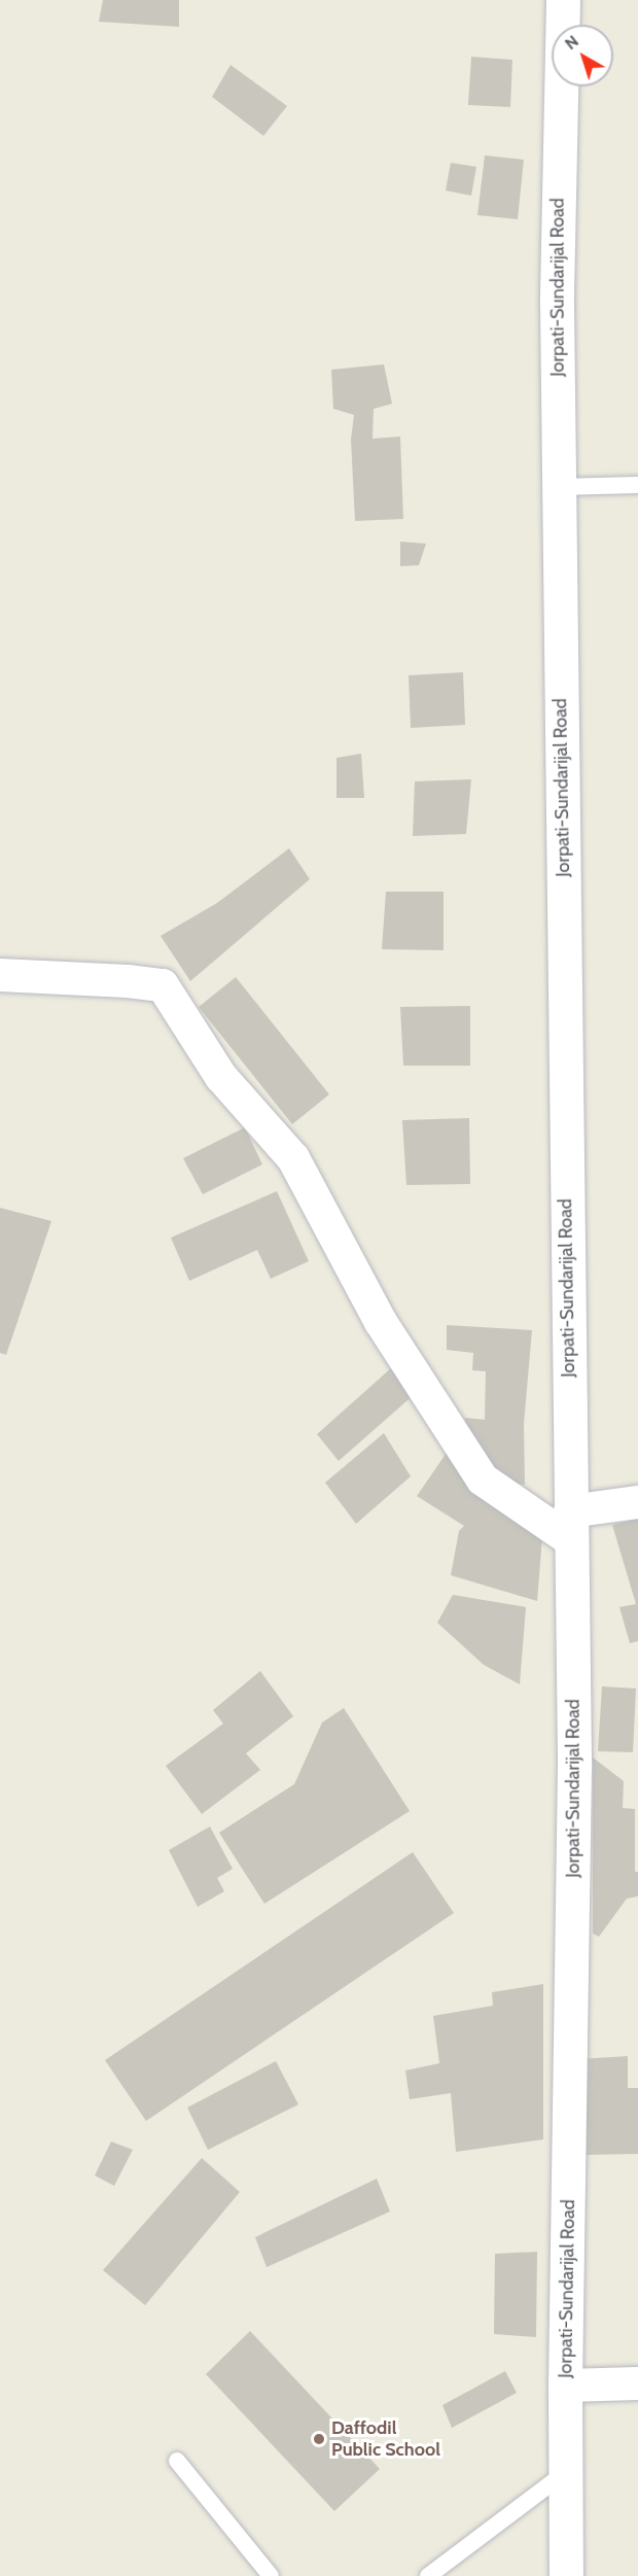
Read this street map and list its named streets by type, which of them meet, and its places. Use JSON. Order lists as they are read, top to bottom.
{
  "streets": {
    "main road": ["Jorpati-Sundarijal Road"]
  },
  "places": ["Daffodil Public School"],
  "north": "top left"
}
